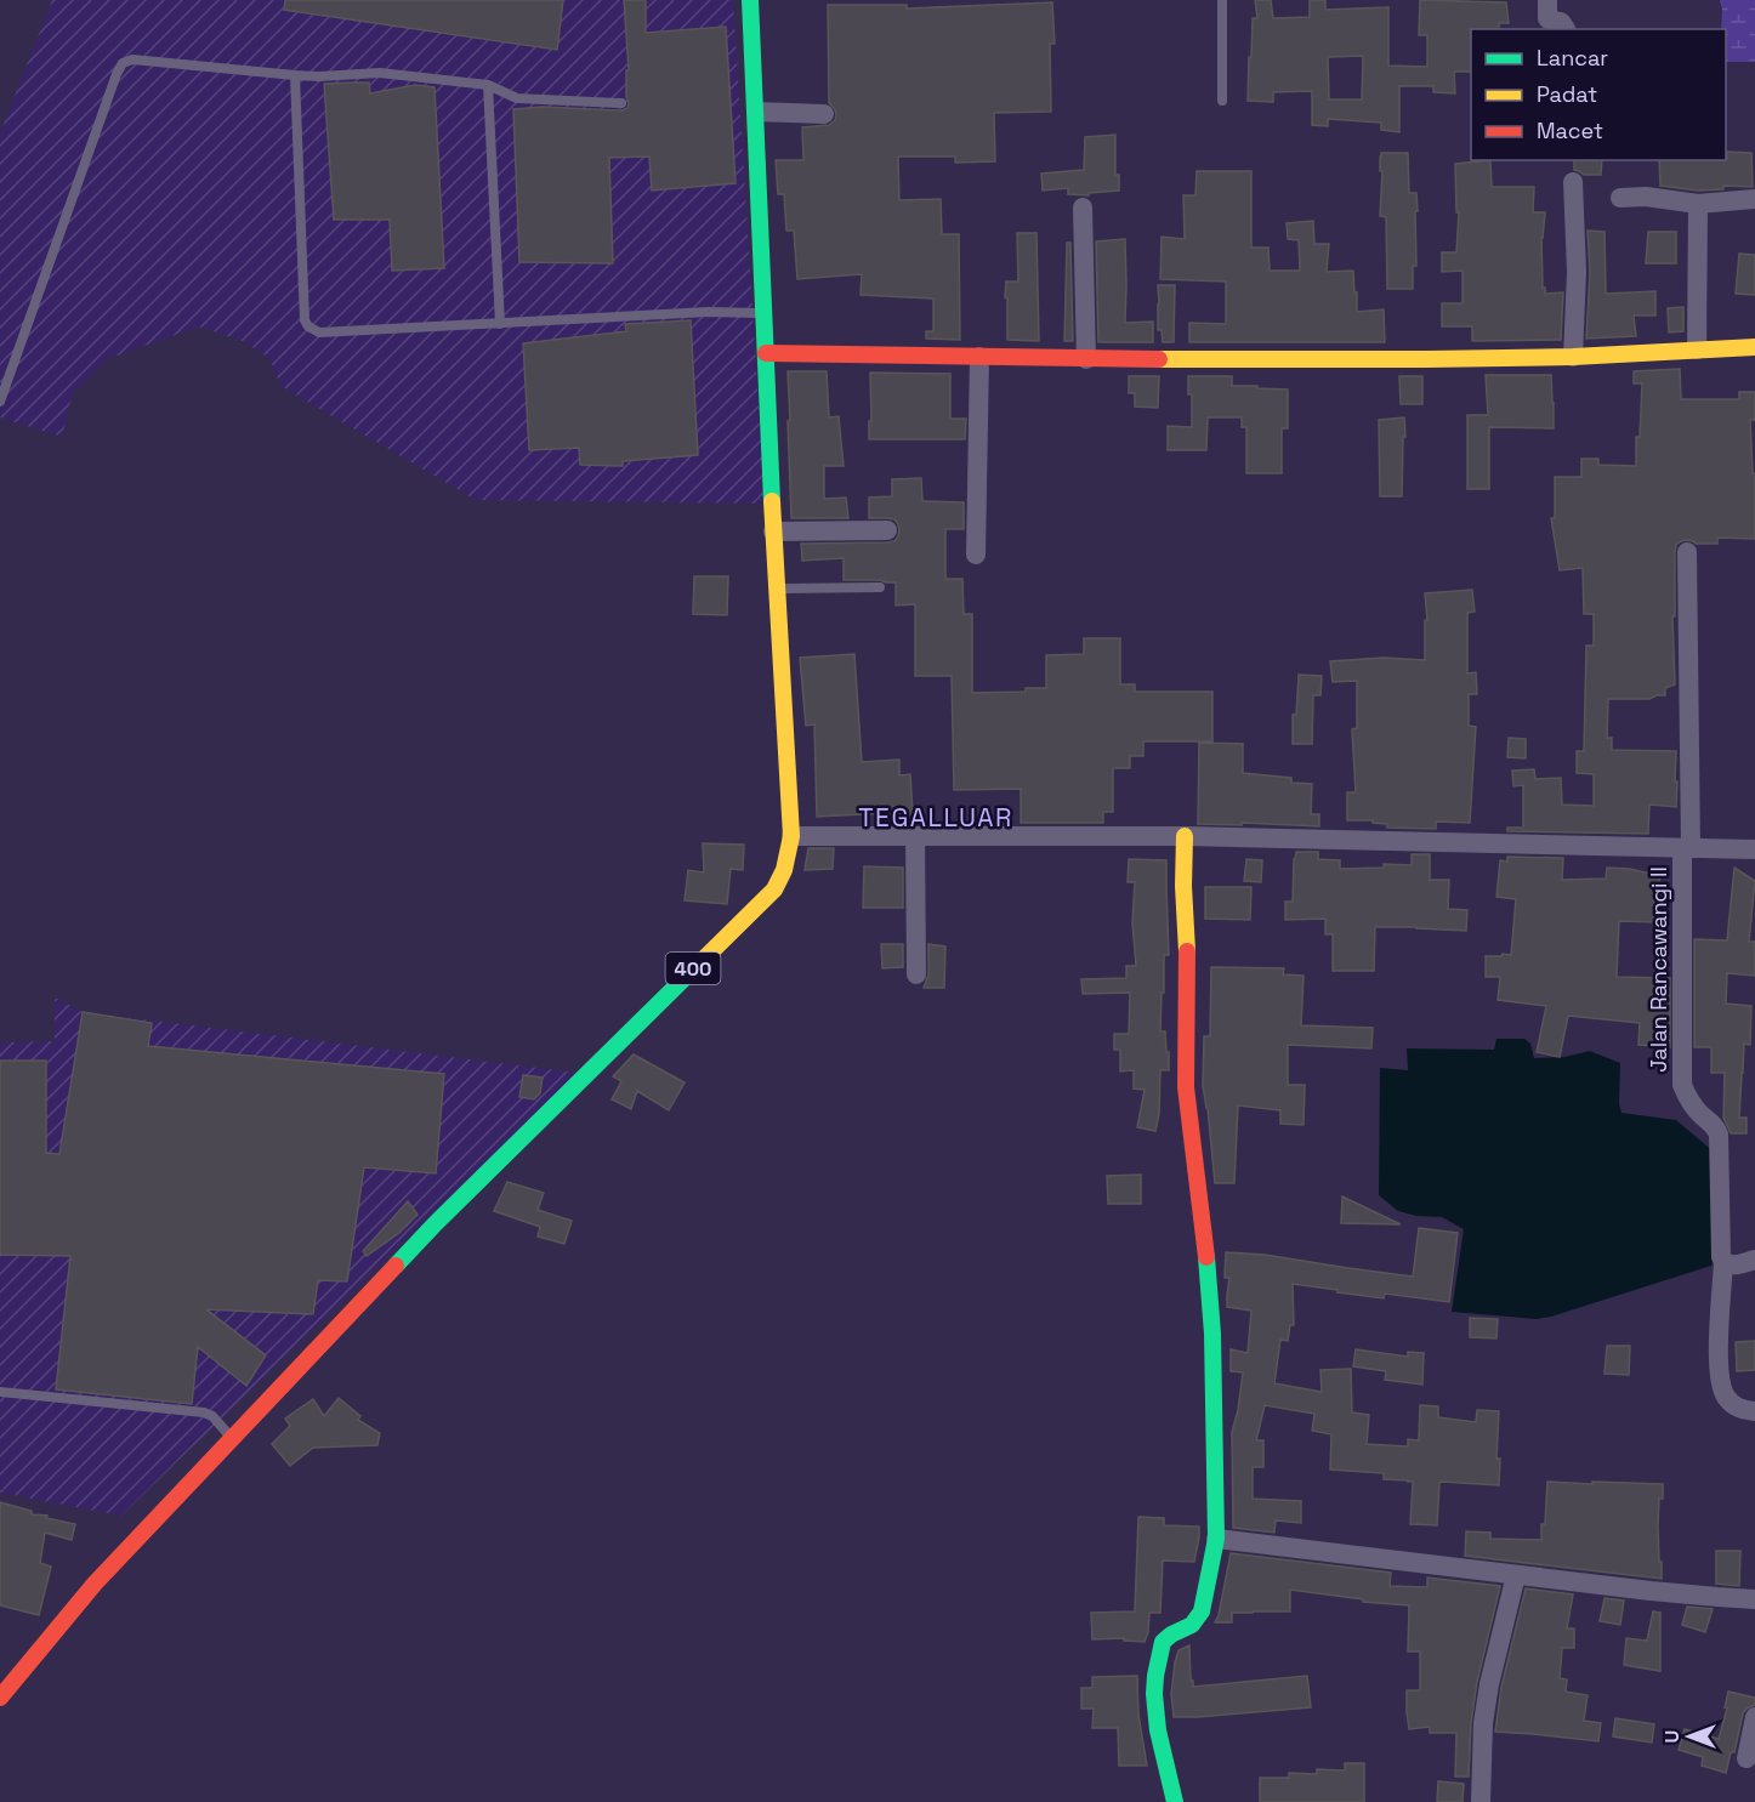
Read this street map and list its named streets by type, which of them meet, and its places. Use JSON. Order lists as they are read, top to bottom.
{
  "streets": {
    "main road": ["400"],
    "street": ["Jalan Rancawangi II"]
  },
  "districts": ["TEGALLUAR"],
  "legend": ["Lancar", "Padat", "Macet"],
  "north": "left"
}
